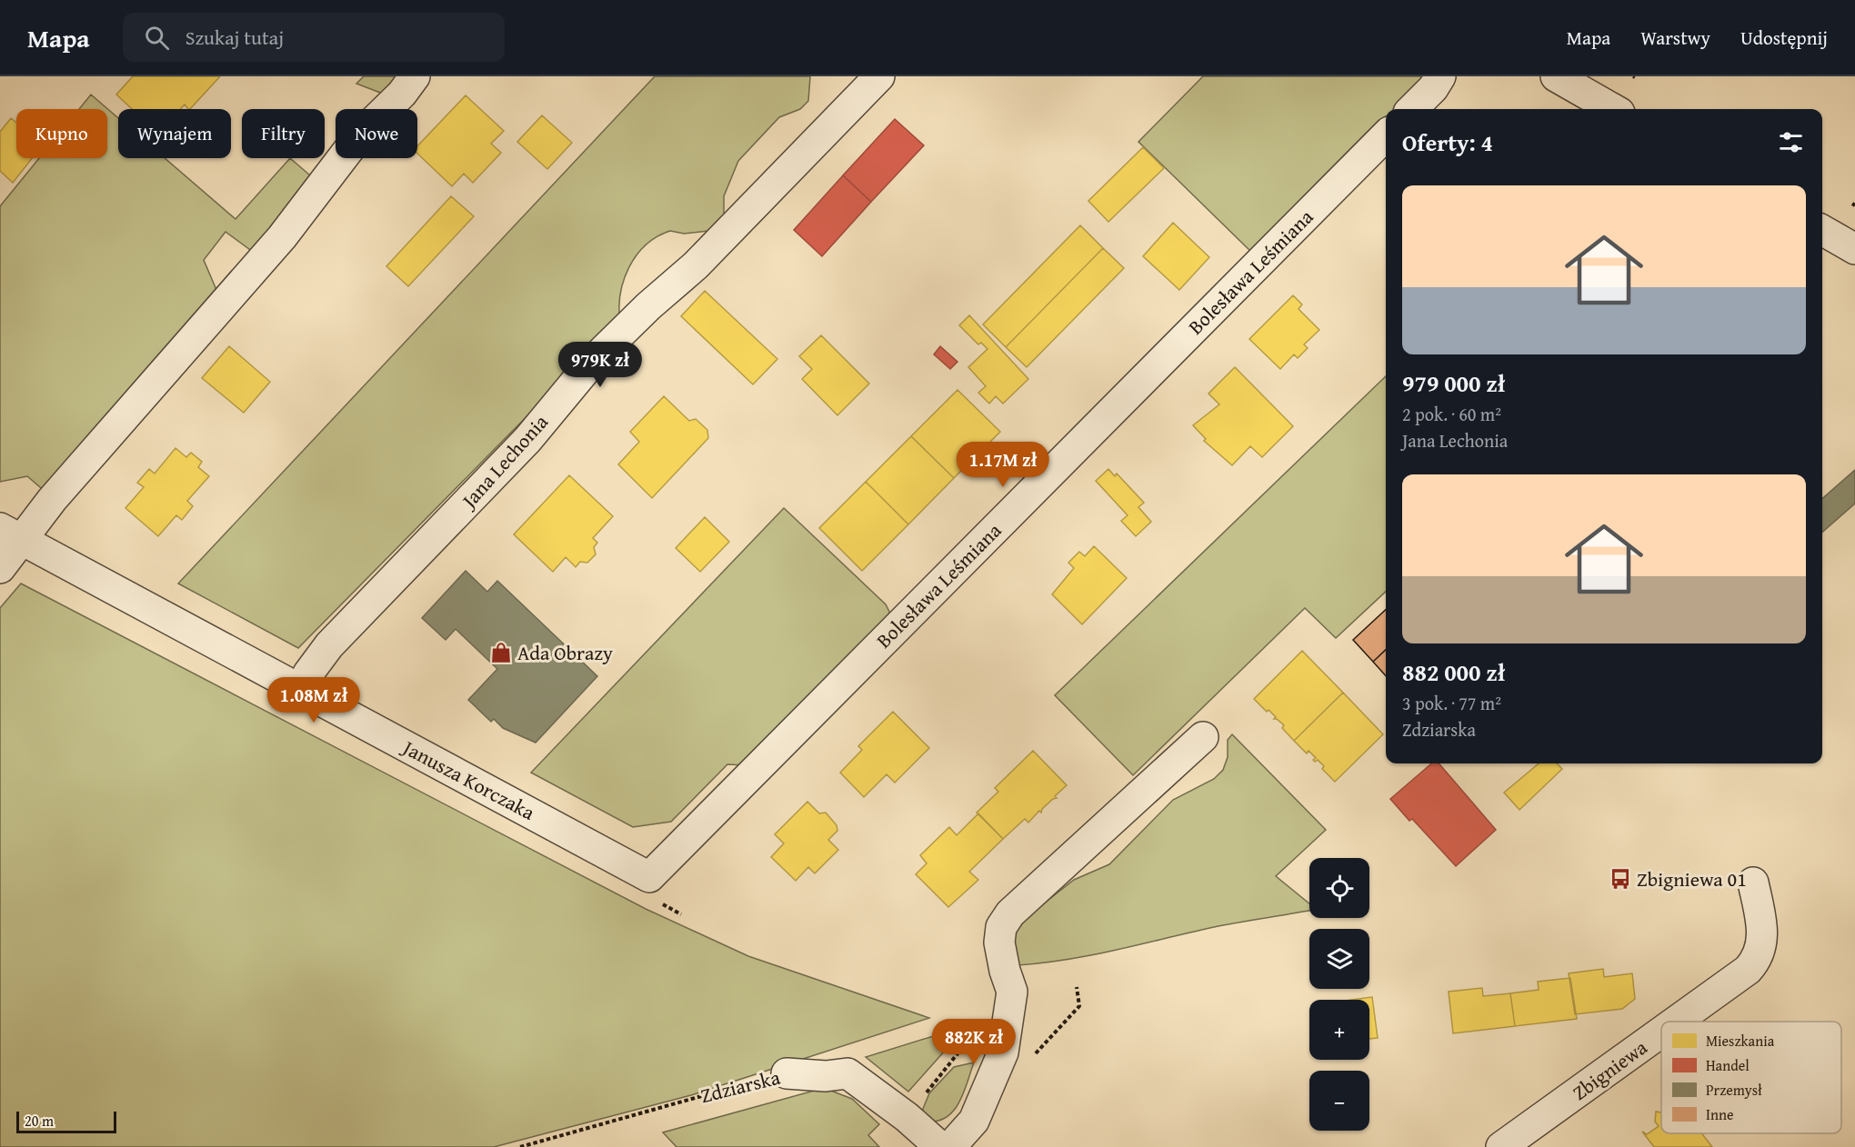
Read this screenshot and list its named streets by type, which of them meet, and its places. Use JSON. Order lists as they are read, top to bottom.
{
  "streets": {
    "street": [
      "Bolesława Leśmiana",
      "Jana Lechonia",
      "Janusza Korczaka",
      "Zbigniewa",
      "Zdziarska"
    ]
  },
  "crossings": [
    ["Bolesława Leśmiana", "Janusza Korczaka"],
    ["Jana Lechonia", "Janusza Korczaka"]
  ],
  "places": {
    "shop": ["Ada Obrazy"],
    "bus stop": ["Zbigniewa 01"]
  },
  "legend": [
    "Mieszkania",
    "Handel",
    "Przemysł",
    "Inne"
  ],
  "scale_bar": "20 m",
  "page": {
    "header": "Mapa",
    "search": "Szukaj tutaj",
    "nav": ["Mapa", "Warstwy", "Udostępnij"],
    "chip": [
      "Kupno",
      "Wynajem",
      "Filtry",
      "Nowe"
    ],
    "heading": "Oferty: 4",
    "list": [
      {
        "name": "979 000 zł",
        "note": "2 pok. · 60 m² · Jana Lechonia"
      },
      {
        "name": "882 000 zł",
        "note": "3 pok. · 77 m² · Zdziarska"
      }
    ],
    "price": [
      "979K zł",
      "1.17M zł",
      "1.08M zł",
      "882K zł"
    ],
    "map_buttons": ["+", "−"],
    "scale": "20 m"
  }
}
